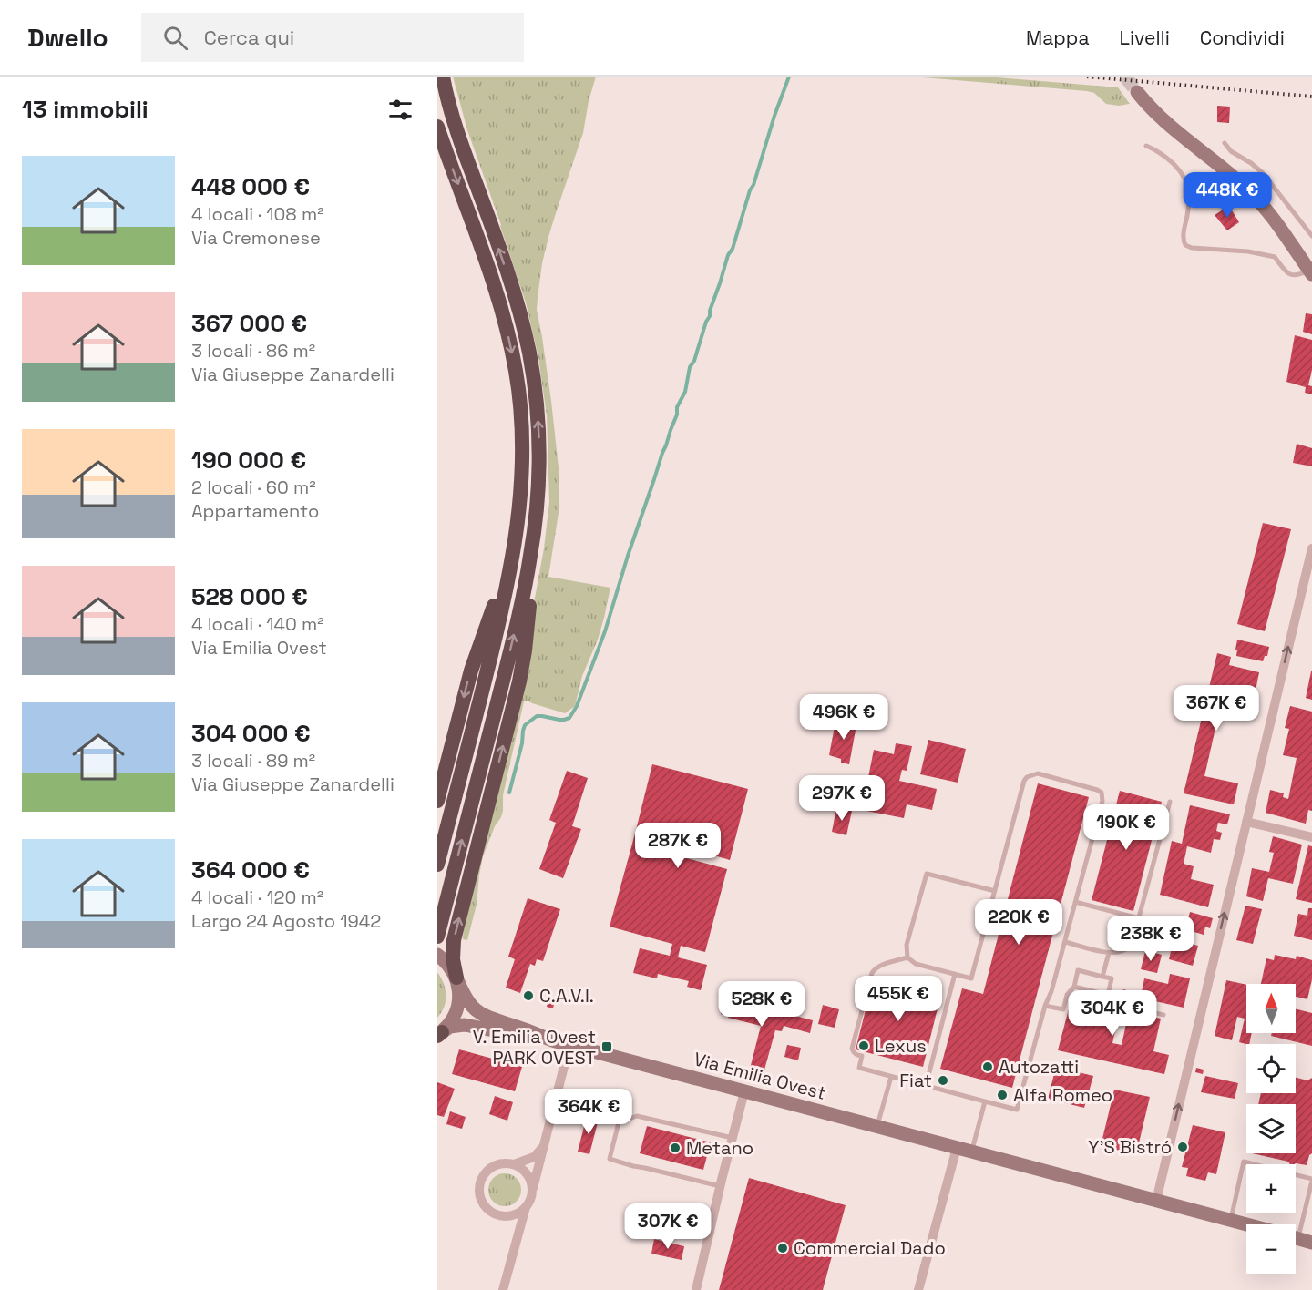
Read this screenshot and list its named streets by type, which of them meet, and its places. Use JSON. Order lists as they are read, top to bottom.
{
  "streets": {
    "main road": ["Via Emilia Ovest"]
  },
  "places": {
    "other": [
      "C.A.V.I.",
      "Lexus",
      "Autozatti",
      "Fiat",
      "Alfa Romeo",
      "Y’S Bistró",
      "Metano",
      "Commercial Dado"
    ],
    "transit": ["V. Emilia Ovest PARK OVEST"]
  },
  "north": "top",
  "page": {
    "header": "Dwello",
    "search": "Cerca qui",
    "nav": ["Mappa", "Livelli", "Condividi"],
    "heading": "13 immobili",
    "list": [
      {
        "name": "448 000 €",
        "note": "4 locali · 108 m² · Via Cremonese"
      },
      {
        "name": "367 000 €",
        "note": "3 locali · 86 m² · Via Giuseppe Zanardelli"
      },
      {
        "name": "190 000 €",
        "note": "2 locali · 60 m² · Appartamento"
      },
      {
        "name": "528 000 €",
        "note": "4 locali · 140 m² · Via Emilia Ovest"
      },
      {
        "name": "304 000 €",
        "note": "3 locali · 89 m² · Via Giuseppe Zanardelli"
      },
      {
        "name": "364 000 €",
        "note": "4 locali · 120 m² · Largo 24 Agosto 1942"
      }
    ],
    "price": [
      "448K €",
      "367K €",
      "496K €",
      "297K €",
      "190K €",
      "287K €",
      "220K €",
      "238K €",
      "455K €",
      "528K €",
      "304K €",
      "364K €",
      "307K €"
    ],
    "map_buttons": ["+", "−"]
  }
}
